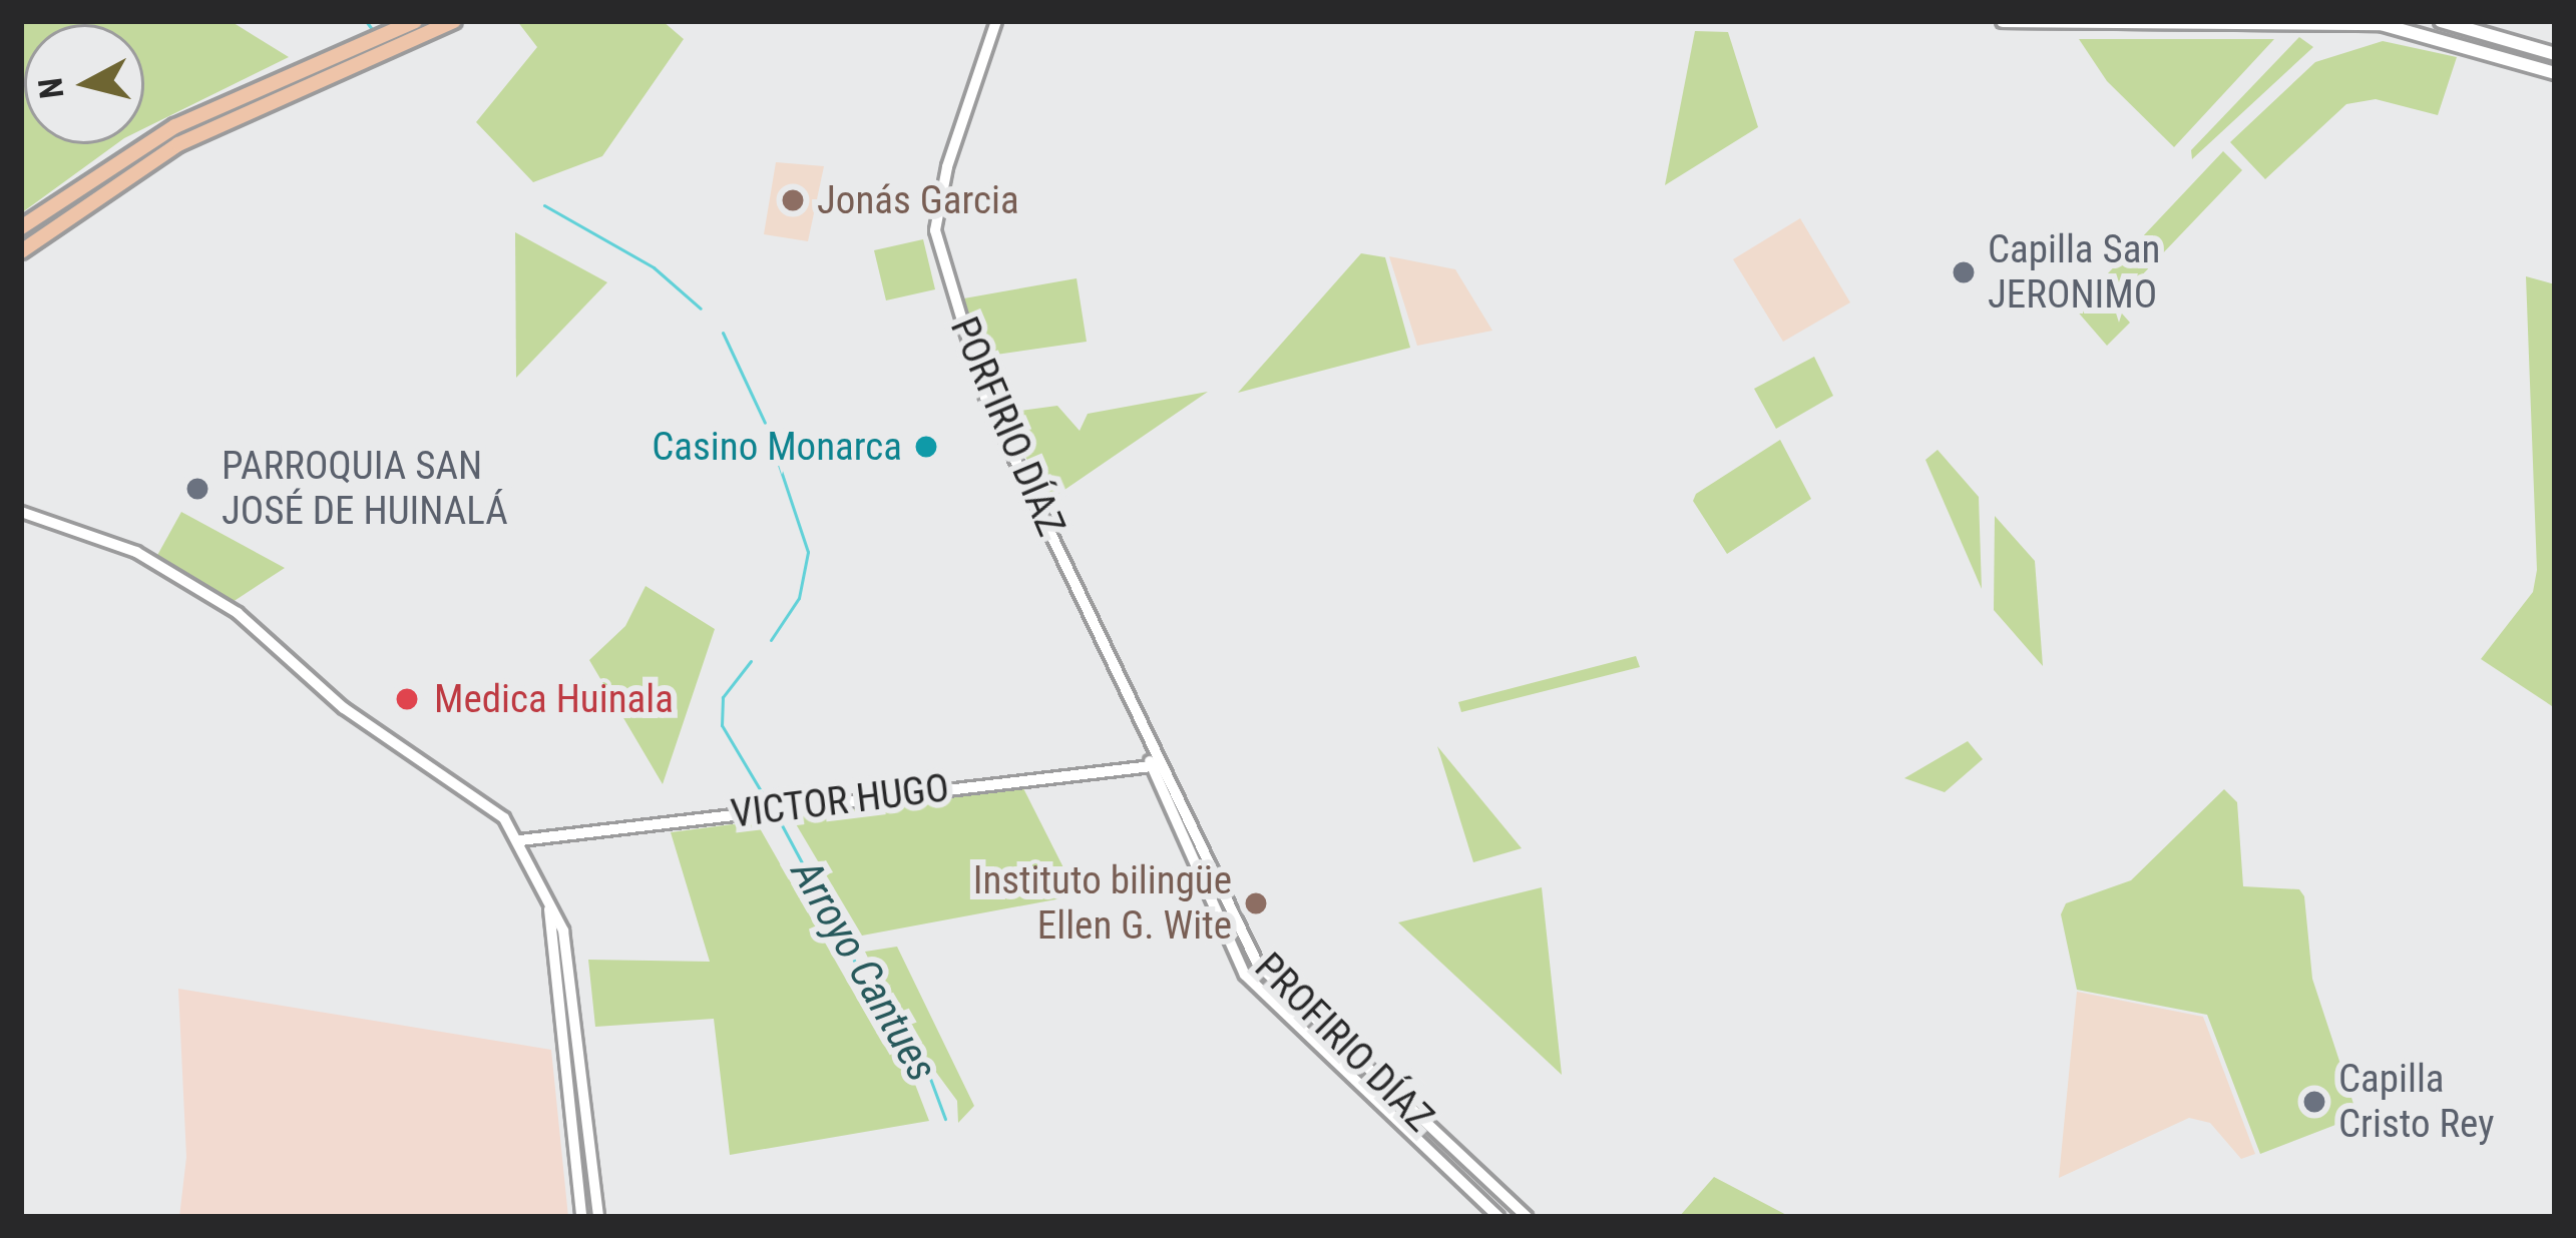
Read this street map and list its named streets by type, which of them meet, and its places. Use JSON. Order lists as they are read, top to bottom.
{
  "streets": {
    "street": ["PORFIRIO DÍAZ", "VICTOR HUGO", "PROFIRIO DÍAZ"]
  },
  "crossings": [
    ["PORFIRIO DÍAZ", "VICTOR HUGO"],
    ["PORFIRIO DÍAZ", "PROFIRIO DÍAZ"],
    ["VICTOR HUGO", "PROFIRIO DÍAZ"]
  ],
  "water": ["Arroyo Cantues"],
  "places": [
    "Jonás Garcia",
    "Capilla San JERONIMO",
    "Casino Monarca",
    "PARROQUIA SAN JOSÉ DE HUINALÁ",
    "Medica Huinala",
    "Instituto bilingüe Ellen G. Wite",
    "Capilla Cristo Rey"
  ],
  "north": "left"
}
